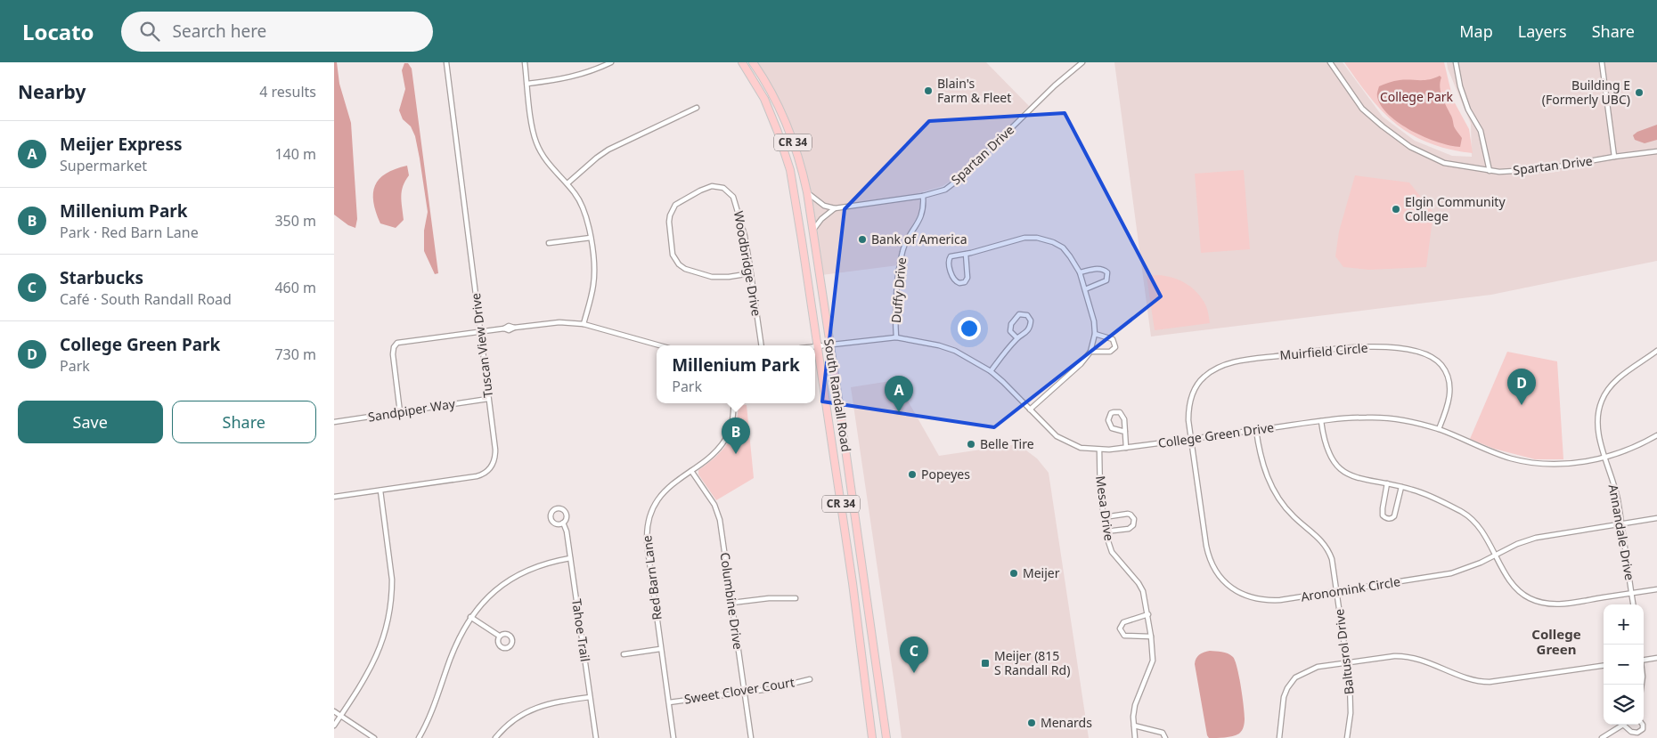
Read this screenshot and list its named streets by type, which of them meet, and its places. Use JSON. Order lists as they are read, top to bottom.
{
  "streets": {
    "main road": ["CR 34", "South Randall Road"],
    "street": [
      "Spartan Drive",
      "Woodbridge Drive",
      "Duffy Drive",
      "Tuscan View Drive",
      "Muirfield Circle",
      "Sandpiper Way",
      "College Green Drive",
      "Mesa Drive",
      "Annandale Drive",
      "Red Barn Lane",
      "Aronomink Circle",
      "Columbine Drive",
      "Tahoe Trail",
      "Baltusrol Drive",
      "Sweet Clover Court"
    ]
  },
  "crossings": [
    ["Spartan Drive", "Duffy Drive"],
    ["Duffy Drive", "College Green Drive"],
    ["Tuscan View Drive", "Sandpiper Way"],
    ["Muirfield Circle", "College Green Drive"],
    ["Muirfield Circle", "Aronomink Circle"],
    ["South Randall Road", "College Green Drive"],
    ["College Green Drive", "Mesa Drive"],
    ["College Green Drive", "Annandale Drive"],
    ["College Green Drive", "Aronomink Circle"],
    ["College Green Drive", "Baltusrol Drive"],
    ["Annandale Drive", "Aronomink Circle"],
    ["Red Barn Lane", "Columbine Drive"],
    ["Red Barn Lane", "Sweet Clover Court"],
    ["Aronomink Circle", "Baltusrol Drive"],
    ["Columbine Drive", "Sweet Clover Court"]
  ],
  "districts": ["College Green"],
  "parks": ["College Park"],
  "places": {
    "other": [
      "Blain's Farm & Fleet",
      "Building E (Formerly UBC)",
      "Elgin Community College",
      "Bank of America",
      "Belle Tire",
      "Popeyes",
      "Meijer",
      "Menards"
    ],
    "transit": ["Meijer (815 S Randall Rd)"]
  },
  "page": {
    "header": "Locato",
    "search": "Search here",
    "nav": ["Map", "Layers", "Share"],
    "heading": ["Nearby", "4 results"],
    "list": [
      {
        "mark": "A",
        "name": "Meijer Express",
        "note": "Supermarket",
        "value": "140 m"
      },
      {
        "mark": "B",
        "name": "Millenium Park",
        "note": "Park · Red Barn Lane",
        "value": "350 m"
      },
      {
        "mark": "C",
        "name": "Starbucks",
        "note": "Café · South Randall Road",
        "value": "460 m"
      },
      {
        "mark": "D",
        "name": "College Green Park",
        "note": "Park",
        "value": "730 m"
      }
    ],
    "popup": ["Millenium Park", "Park"],
    "pins": [
      "D",
      "A",
      "B",
      "C"
    ],
    "buttons": ["Save", "Share"],
    "map_buttons": ["+", "−"]
  }
}
